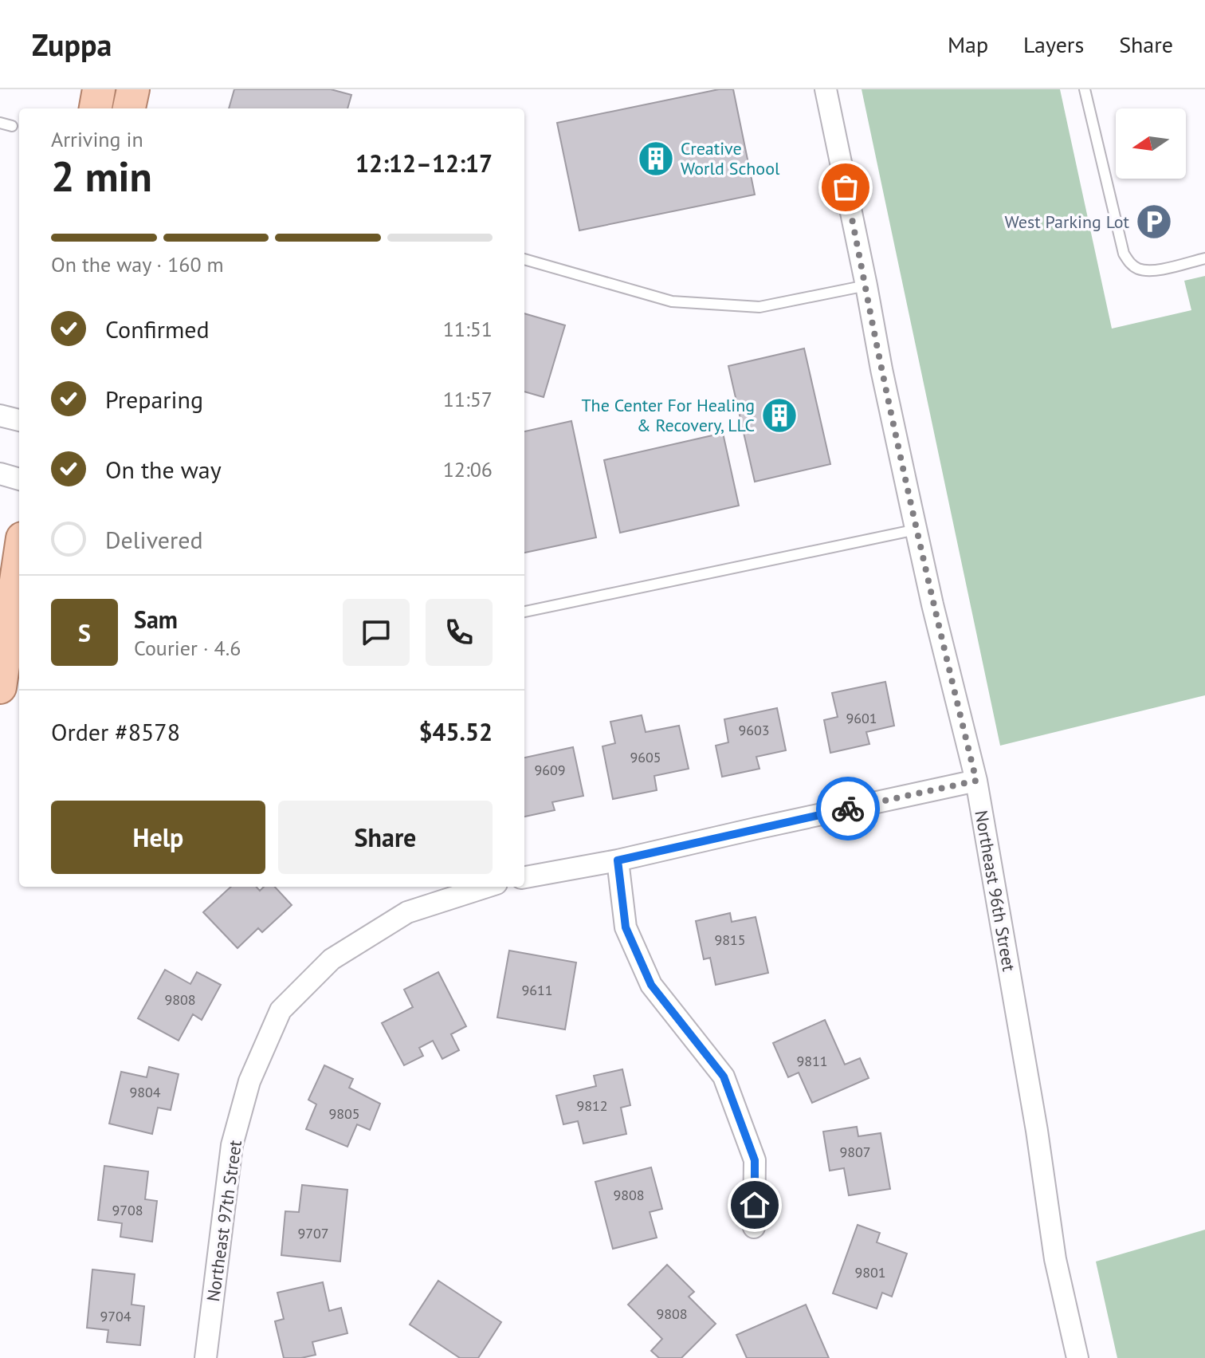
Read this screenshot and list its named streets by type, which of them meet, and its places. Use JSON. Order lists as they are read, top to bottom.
{
  "streets": {
    "street": ["Northeast 96th Street", "Northeast 97th Street"]
  },
  "places": {
    "building": ["Creative World School", "The Center For Healing & Recovery, LLC"],
    "parking": ["West Parking Lot"]
  },
  "house_numbers": [
    "9601",
    "9603",
    "9605",
    "9609",
    "9815",
    "9611",
    "9808",
    "9811",
    "9804",
    "9812",
    "9805",
    "9807",
    "9808",
    "9708",
    "9707",
    "9801",
    "9808",
    "9704"
  ],
  "north": "left",
  "page": {
    "header": "Zuppa",
    "nav": ["Map", "Layers", "Share"],
    "heading": ["2 min", "Arriving in", "12:12–12:17"],
    "panel": [
      "Sam",
      "Courier · 4.6",
      "Order #8578",
      "$45.52"
    ],
    "bar": "On the way · 160 m",
    "list": [
      ["Confirmed", "11:51"],
      ["Preparing", "11:57"],
      ["On the way", "12:06"],
      "Delivered"
    ],
    "round": "S",
    "buttons": ["Help", "Share"]
  }
}
